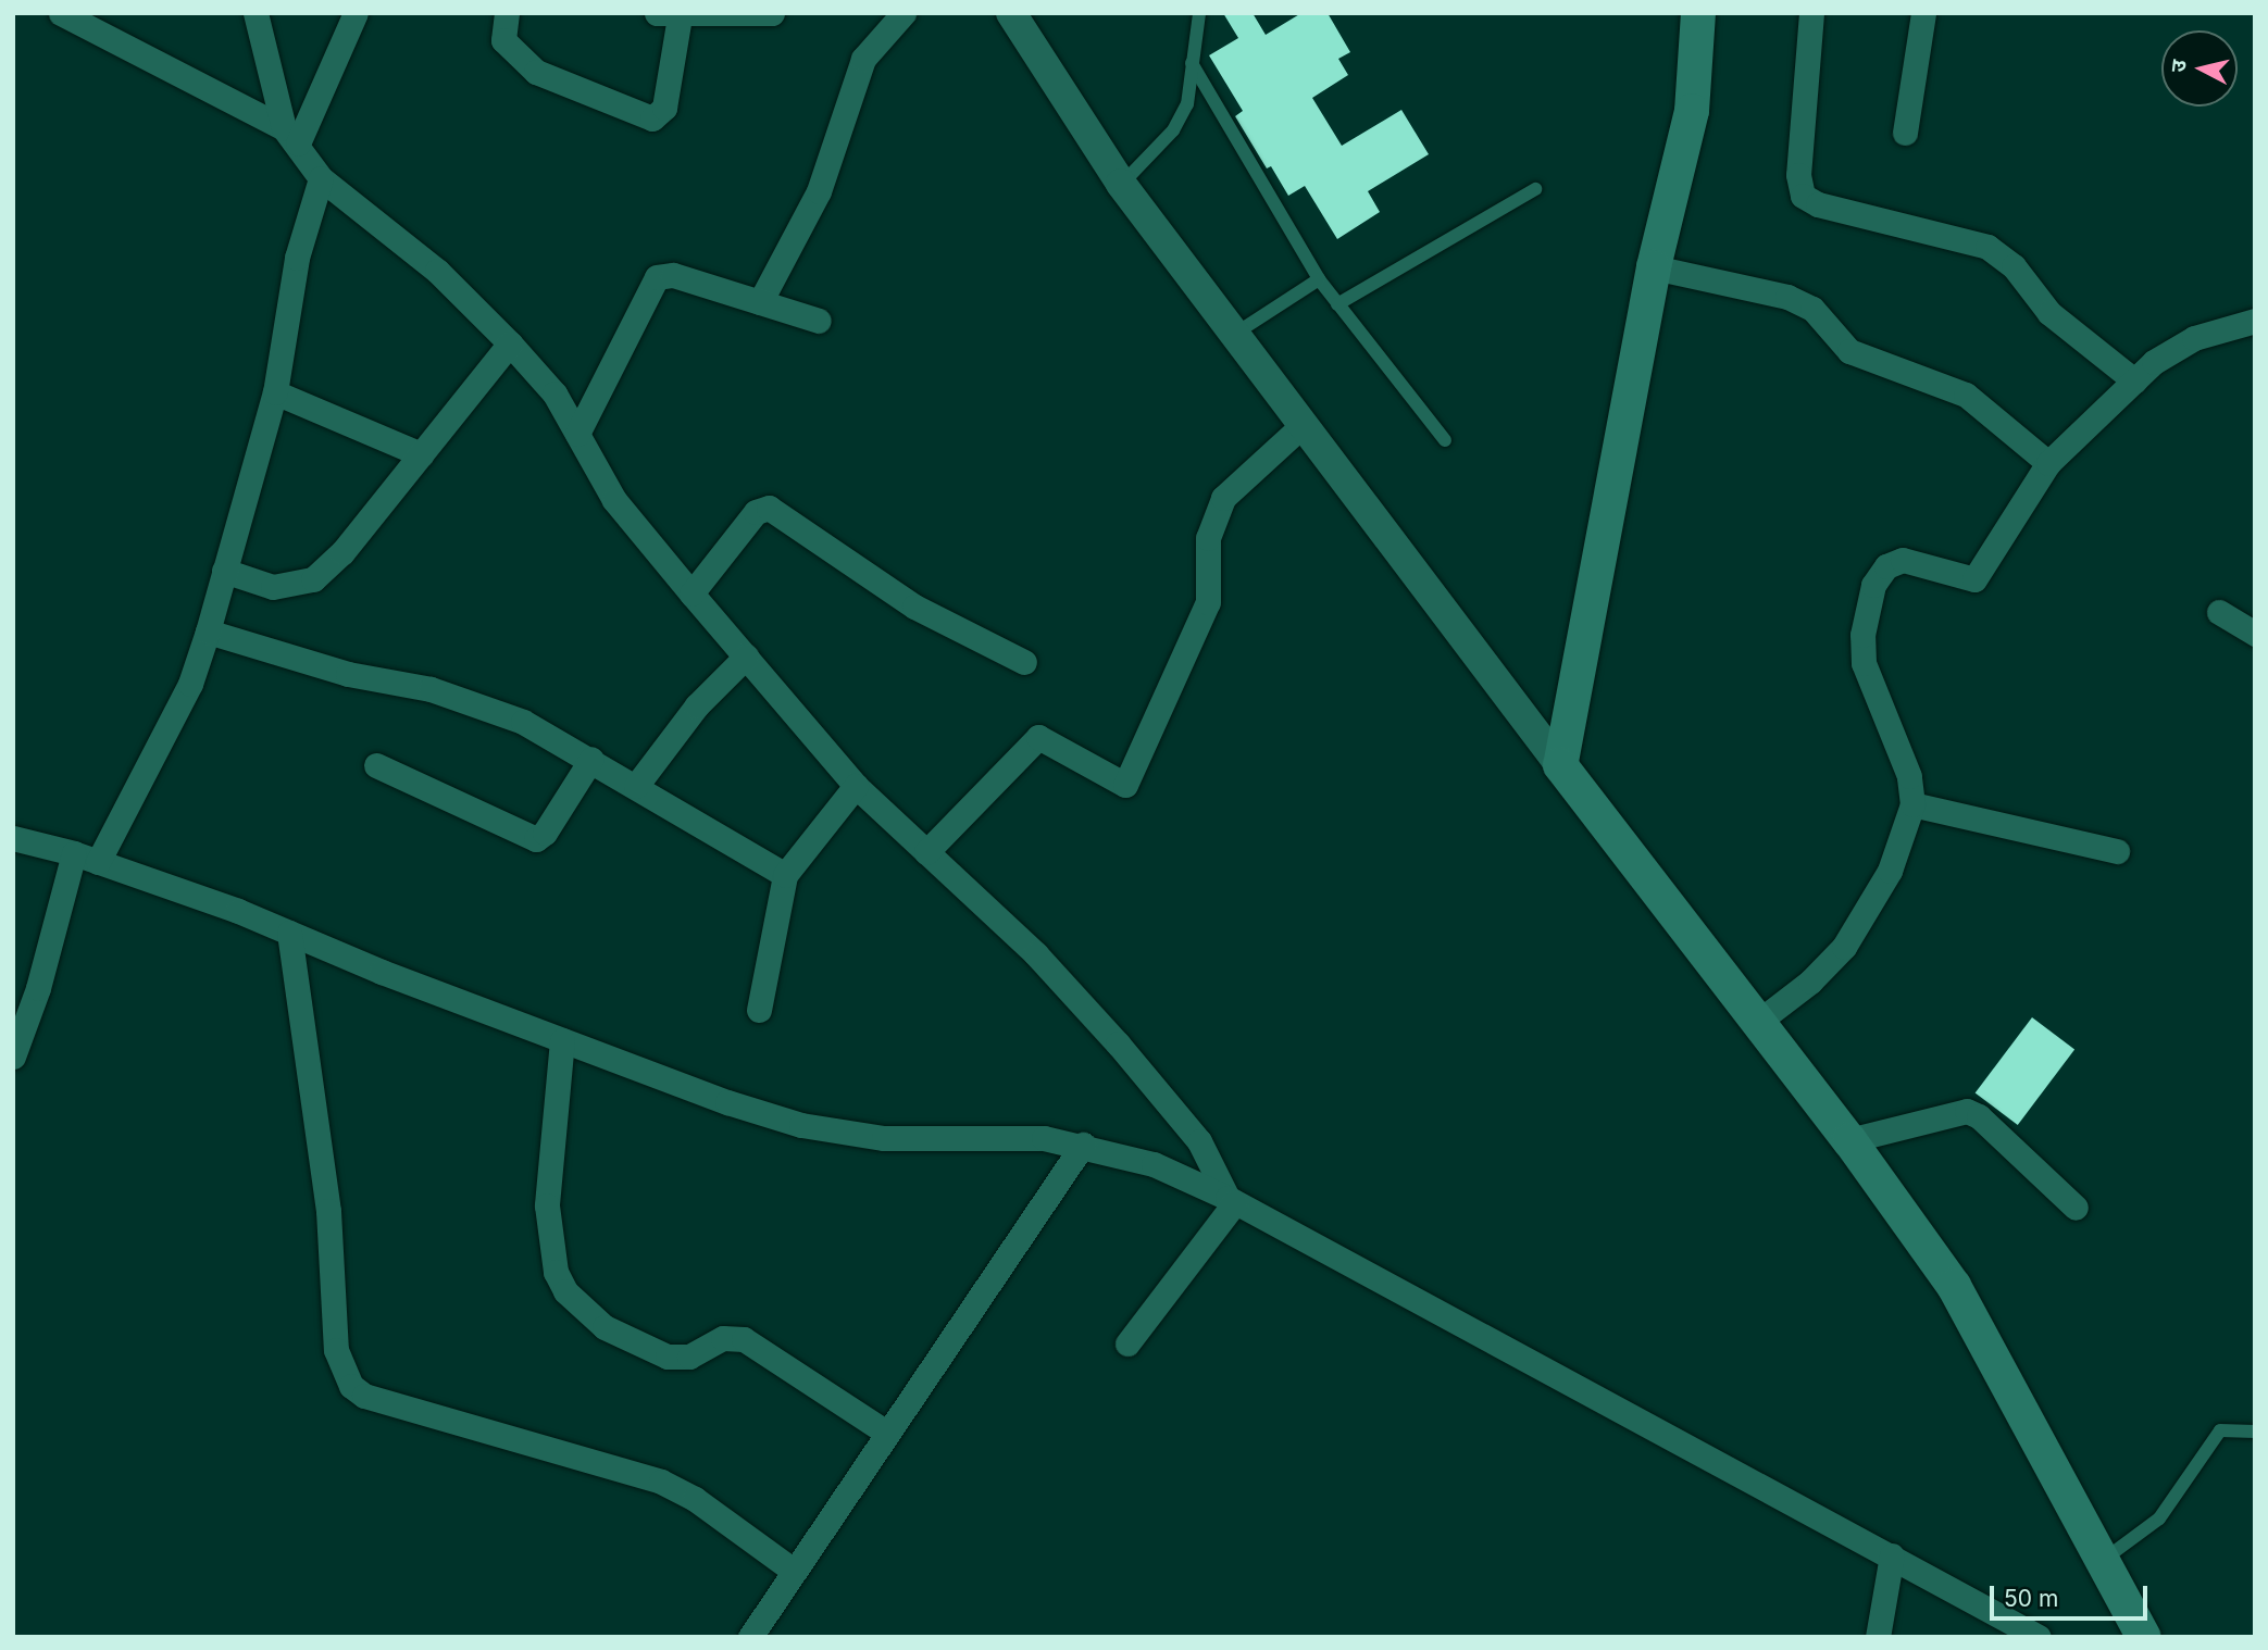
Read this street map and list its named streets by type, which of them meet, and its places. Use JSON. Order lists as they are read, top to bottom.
{
  "scale_bar": "50 m",
  "north": "left"
}
